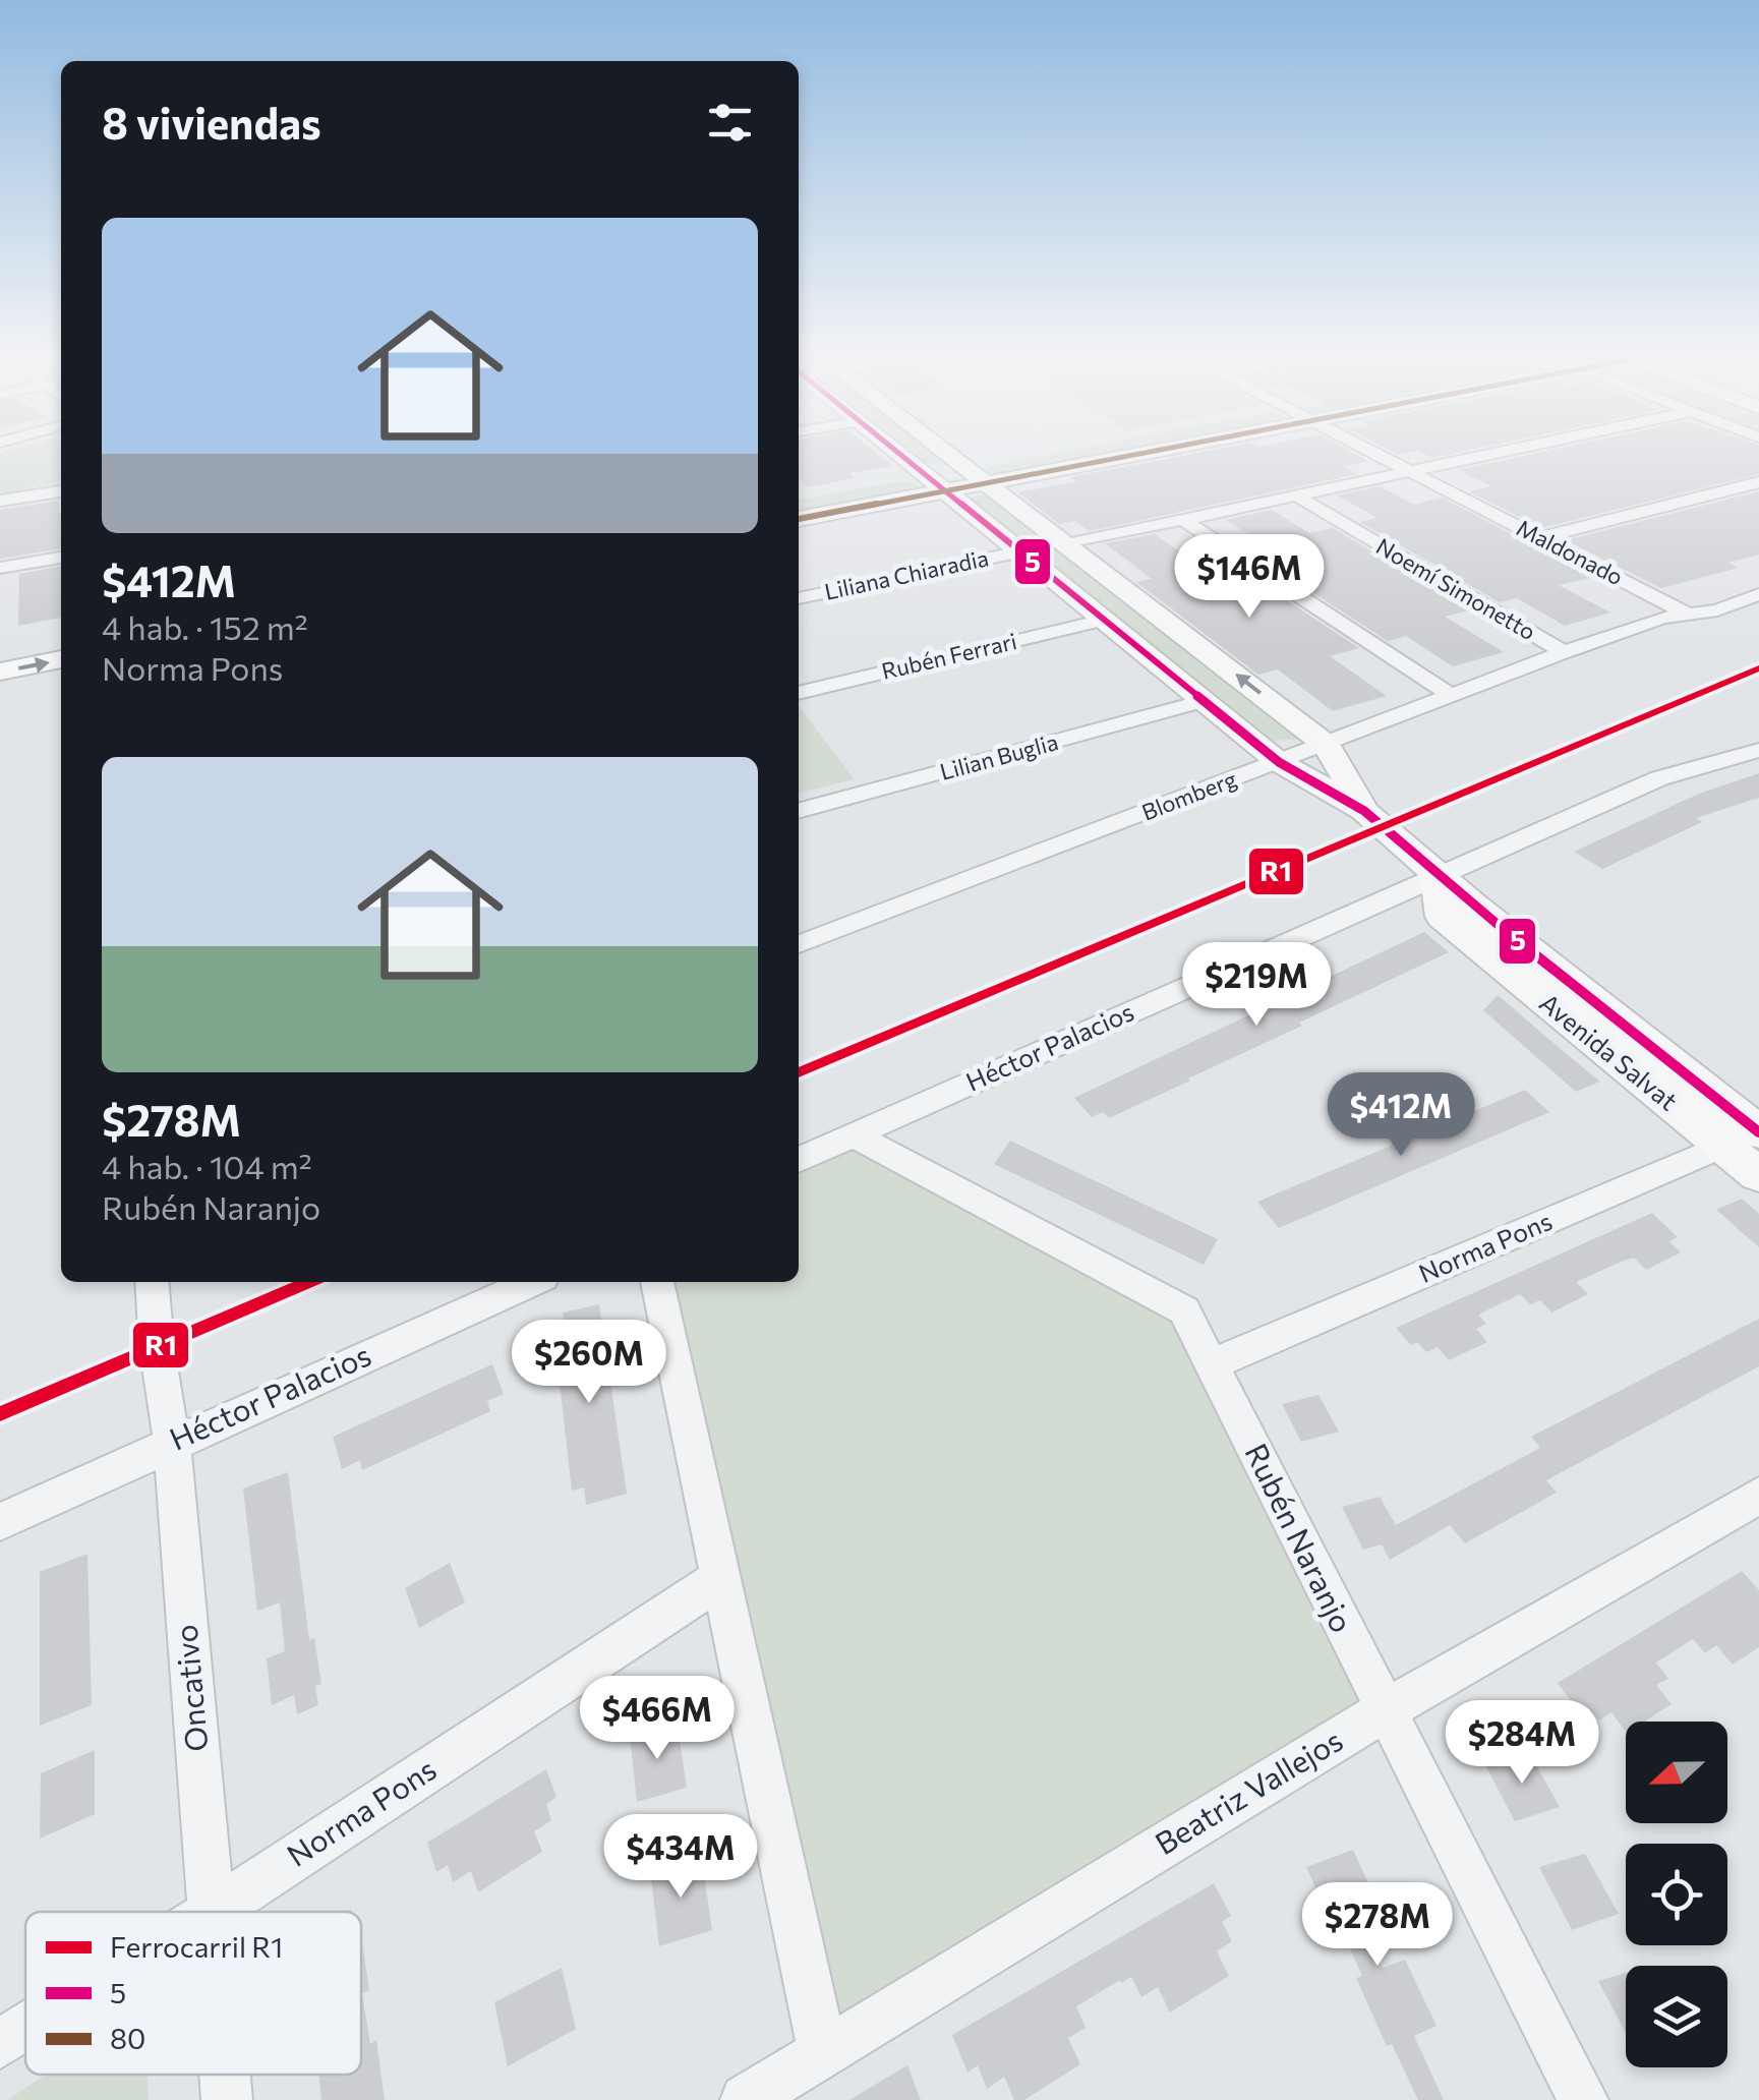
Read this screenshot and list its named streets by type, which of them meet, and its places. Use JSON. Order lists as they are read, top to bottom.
{
  "streets": {
    "street": [
      "Maldonado",
      "Liliana Chiaradia",
      "Noemí Simonetto",
      "Rubén Ferrari",
      "Lilian Buglia",
      "Blomberg",
      "Héctor Palacios",
      "Avenida Salvat",
      "Norma Pons",
      "Rubén Naranjo",
      "Oncativo",
      "Beatriz Vallejos"
    ]
  },
  "crossings": [
    ["Maldonado", "Blomberg"],
    ["Noemí Simonetto", "Blomberg"],
    ["Héctor Palacios", "Avenida Salvat"],
    ["Héctor Palacios", "Rubén Naranjo"],
    ["Héctor Palacios", "Oncativo"],
    ["Avenida Salvat", "Norma Pons"],
    ["Norma Pons", "Rubén Naranjo"],
    ["Rubén Naranjo", "Beatriz Vallejos"]
  ],
  "lines": ["transit line 5", "transit line 80", "rail line R1"],
  "legend": ["Ferrocarril R1", "5", "80"],
  "north": "left",
  "page": {
    "heading": "8 viviendas",
    "list": [
      {
        "name": "$412M",
        "note": "4 hab. · 152 m² · Norma Pons"
      },
      {
        "name": "$278M",
        "note": "4 hab. · 104 m² · Rubén Naranjo"
      }
    ],
    "price": [
      "$146M",
      "$219M",
      "$412M",
      "$260M",
      "$466M",
      "$284M",
      "$434M",
      "$278M"
    ]
  }
}
